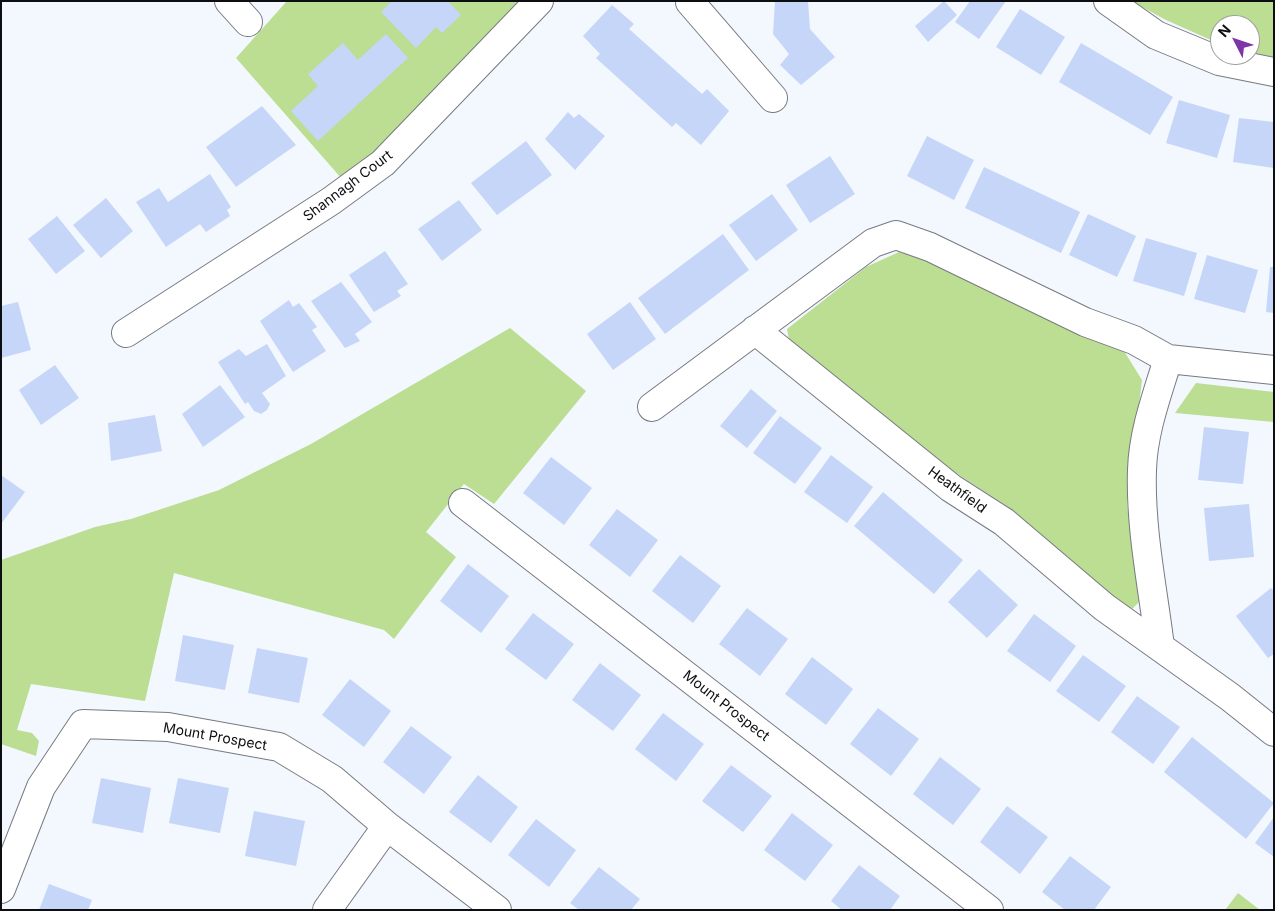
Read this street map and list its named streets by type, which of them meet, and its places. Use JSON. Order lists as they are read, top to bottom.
{
  "streets": {
    "street": ["Shannagh Court", "Heathfield", "Mount Prospect"]
  },
  "north": "top left"
}
